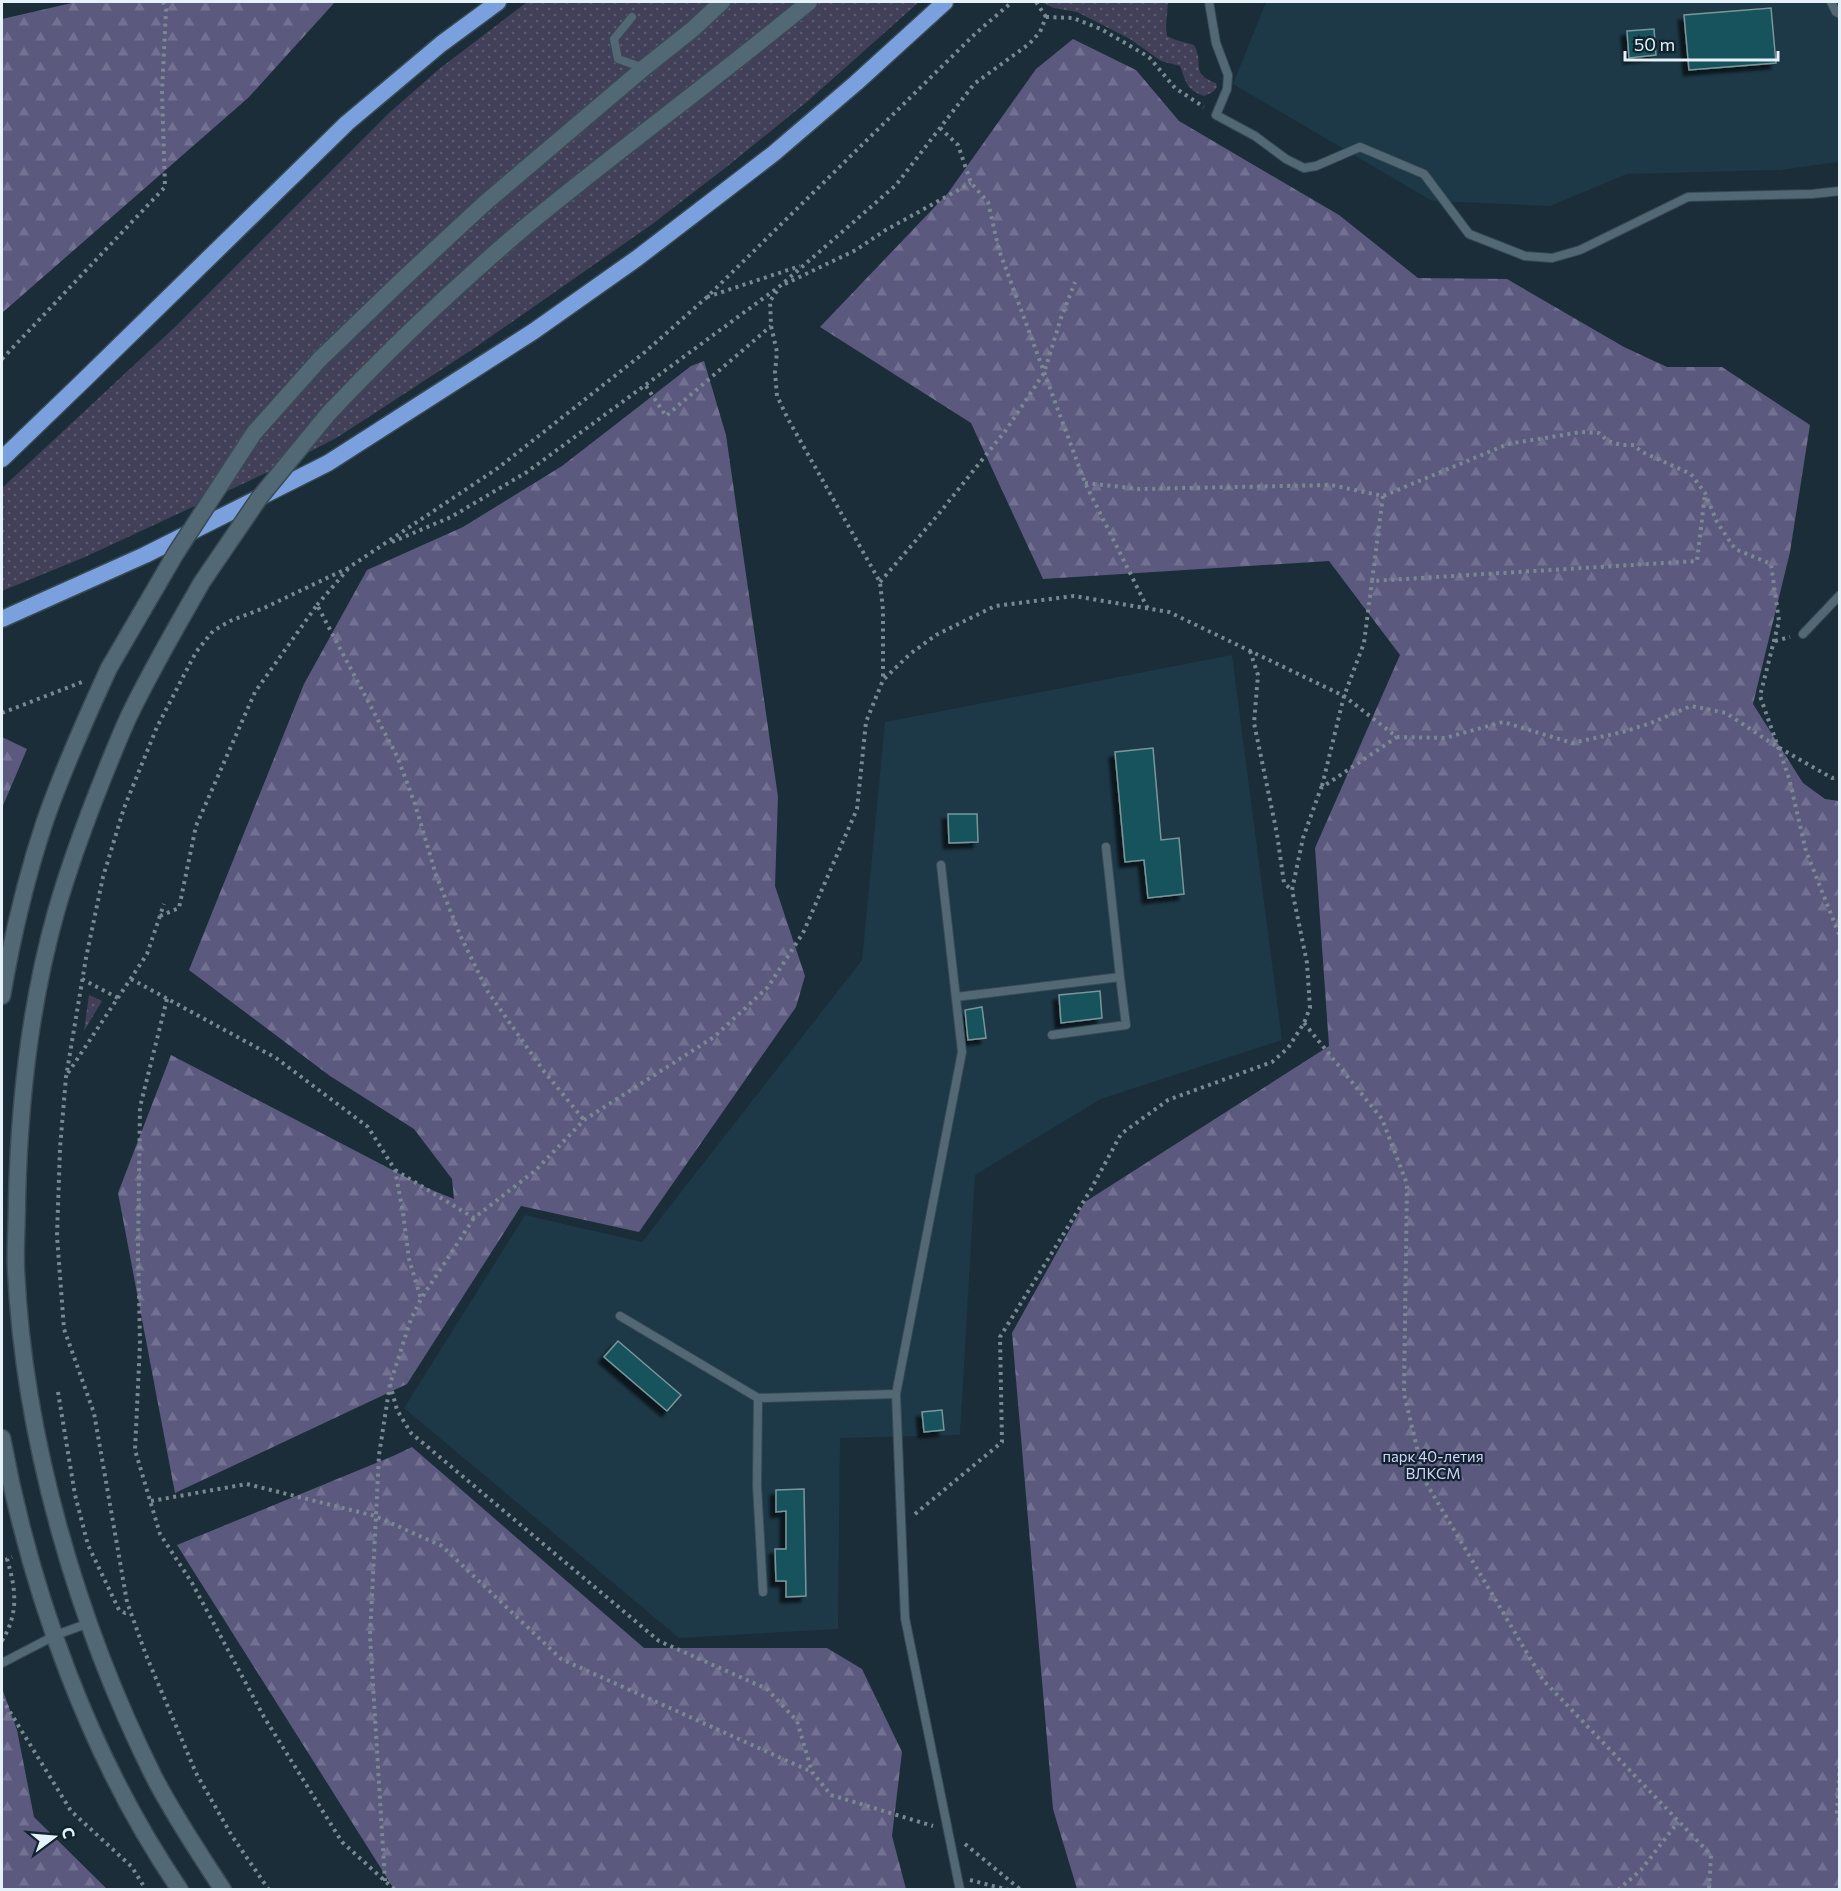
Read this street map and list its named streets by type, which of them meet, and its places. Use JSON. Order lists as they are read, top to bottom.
{
  "parks": ["парк 40-летия ВЛКСМ"],
  "scale_bar": "50 m",
  "north": "right"
}
